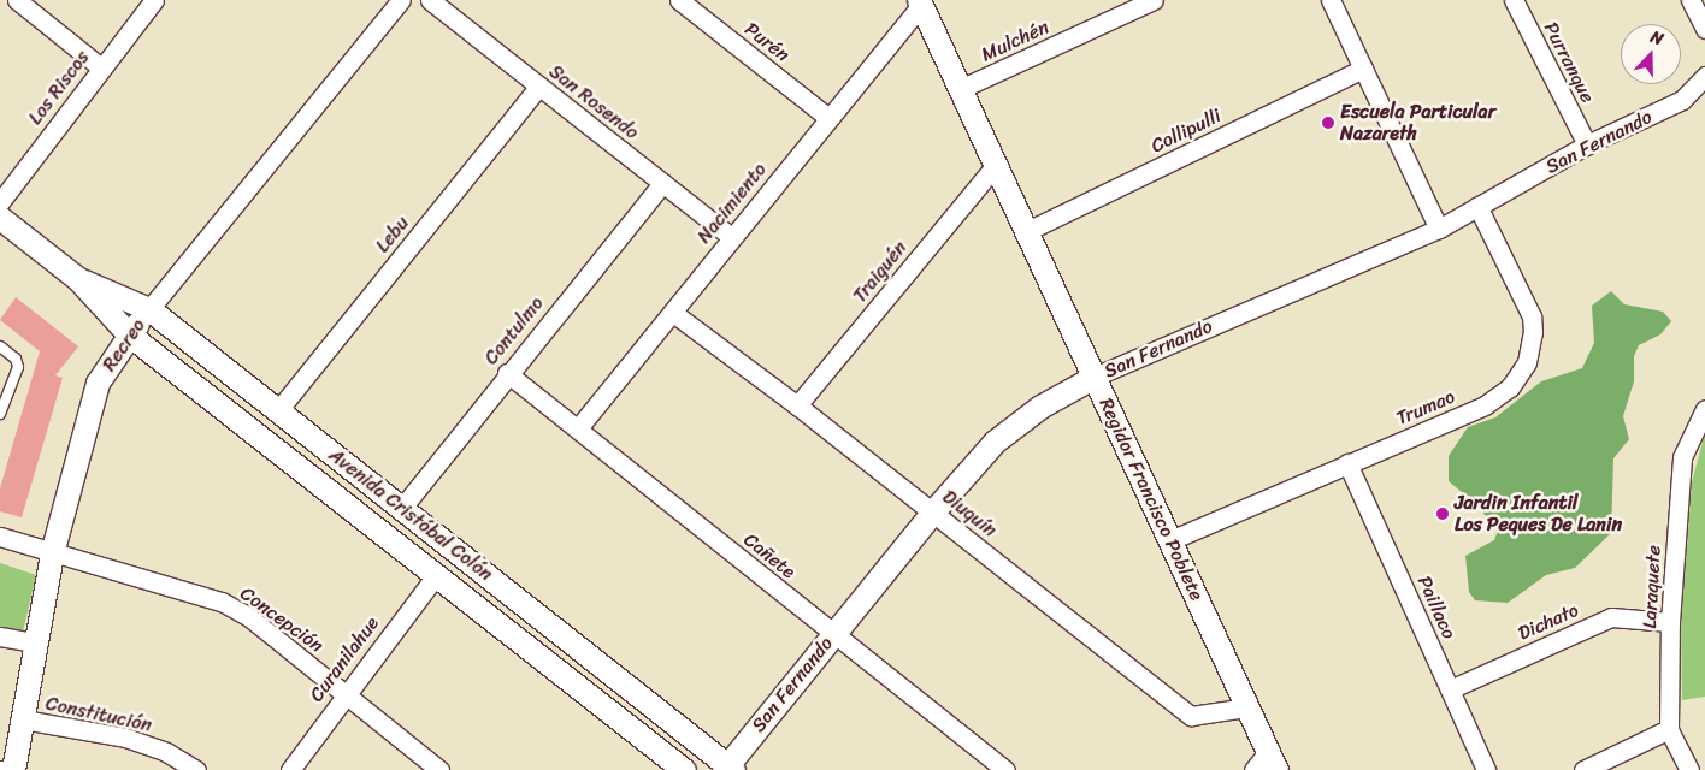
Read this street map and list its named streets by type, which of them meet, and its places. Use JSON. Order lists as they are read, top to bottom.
{
  "streets": {
    "street": [
      "Mulchén",
      "Purén",
      "Purranque",
      "Los Riscos",
      "San Rosendo",
      "Collipulli",
      "San Fernando",
      "Nacimiento",
      "Lebu",
      "Traiguén",
      "Contulmo",
      "Recreo",
      "Trumao",
      "Regidor Francisco Poblete",
      "Diuquín",
      "Avenida Cristóbal Colón",
      "Cañete",
      "Laraquete",
      "Paillaco",
      "Concepción",
      "Dichato",
      "Curanilahue",
      "Constitución"
    ]
  },
  "crossings": [
    ["Mulchén", "Regidor Francisco Poblete"],
    ["Purén", "Nacimiento"],
    ["Purranque", "San Fernando"],
    ["San Rosendo", "Nacimiento"],
    ["San Rosendo", "Lebu"],
    ["San Rosendo", "Contulmo"],
    ["Collipulli", "Regidor Francisco Poblete"],
    ["San Fernando", "Trumao"],
    ["San Fernando", "Regidor Francisco Poblete"],
    ["San Fernando", "Diuquín"],
    ["San Fernando", "Avenida Cristóbal Colón"],
    ["San Fernando", "Cañete"],
    ["Nacimiento", "Regidor Francisco Poblete"],
    ["Nacimiento", "Diuquín"],
    ["Nacimiento", "Cañete"],
    ["Lebu", "Avenida Cristóbal Colón"],
    ["Traiguén", "Regidor Francisco Poblete"],
    ["Traiguén", "Diuquín"],
    ["Contulmo", "Avenida Cristóbal Colón"],
    ["Contulmo", "Cañete"],
    ["Recreo", "Avenida Cristóbal Colón"],
    ["Recreo", "Concepción"],
    ["Recreo", "Constitución"],
    ["Trumao", "Regidor Francisco Poblete"],
    ["Trumao", "Paillaco"],
    ["Regidor Francisco Poblete", "Diuquín"],
    ["Avenida Cristóbal Colón", "Curanilahue"],
    ["Laraquete", "Dichato"],
    ["Paillaco", "Dichato"],
    ["Concepción", "Curanilahue"]
  ],
  "places": ["Escuela Particular Nazareth", "Jardin Infantil Los Peques De Lanin"],
  "north": "top"
}
